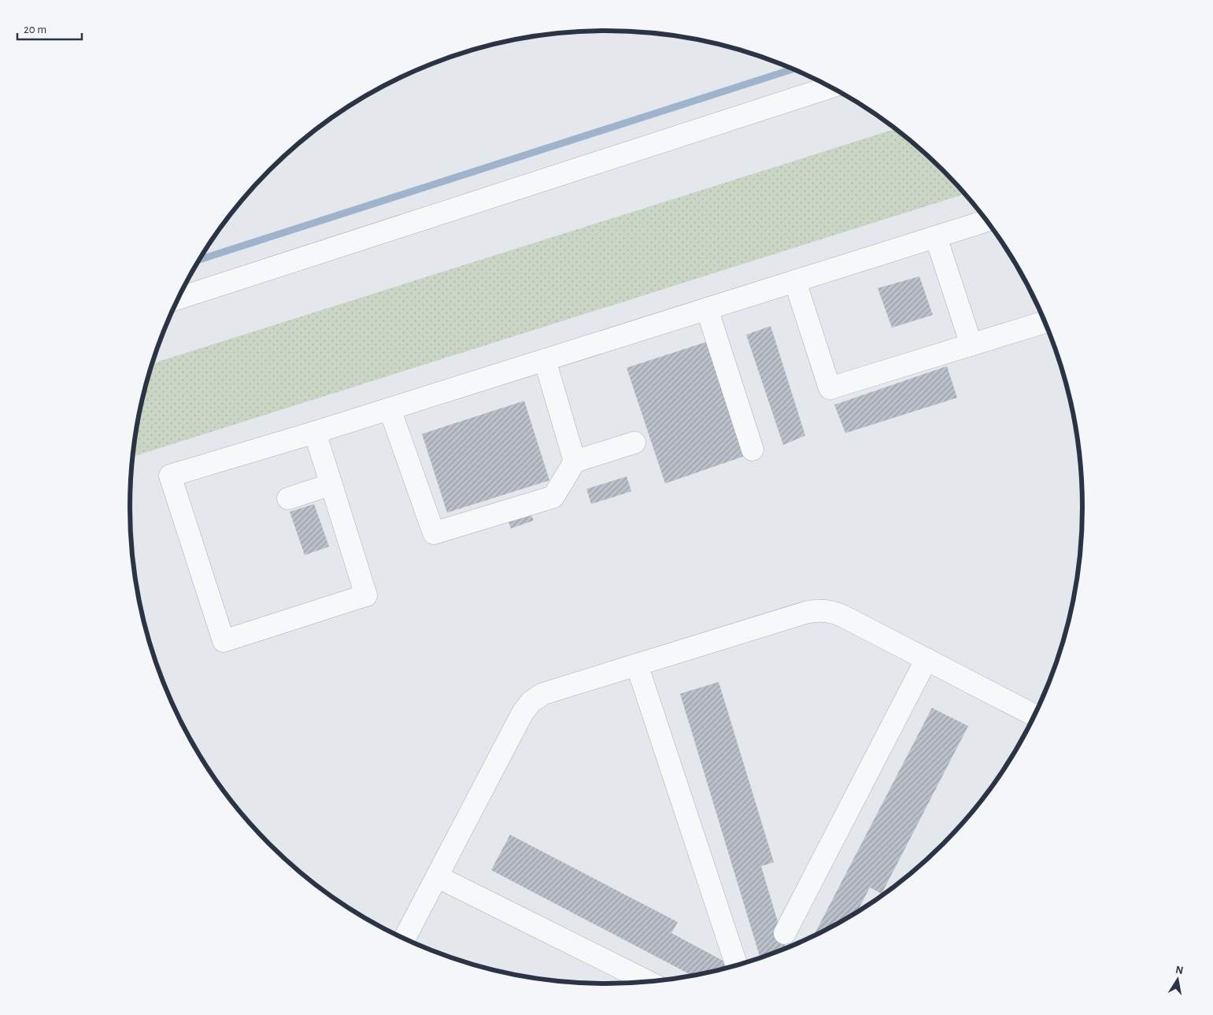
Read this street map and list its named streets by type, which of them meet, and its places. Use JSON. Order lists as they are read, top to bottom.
{
  "scale_bar": "20 m",
  "north": "top"
}
